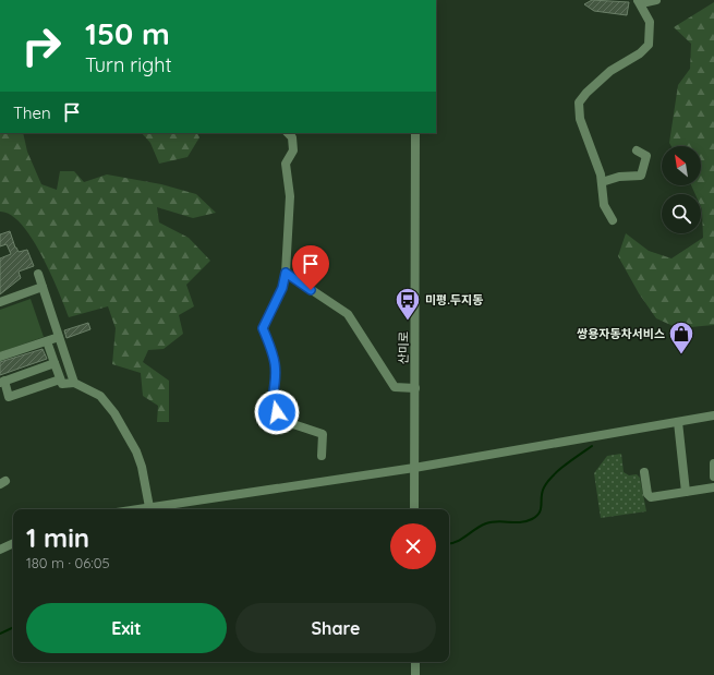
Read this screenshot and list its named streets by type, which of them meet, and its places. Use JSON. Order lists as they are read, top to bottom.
{
  "streets": {
    "street": ["산미로"]
  },
  "places": {
    "bus stop": ["미평.두지동"],
    "shop": ["쌍용자동차서비스"]
  },
  "north": "top left",
  "page": {
    "turn": ["150 m", "Turn right"],
    "then": "Then",
    "heading": ["1 min", "180 m · 06:05"],
    "buttons": ["Exit", "Share"]
  }
}
